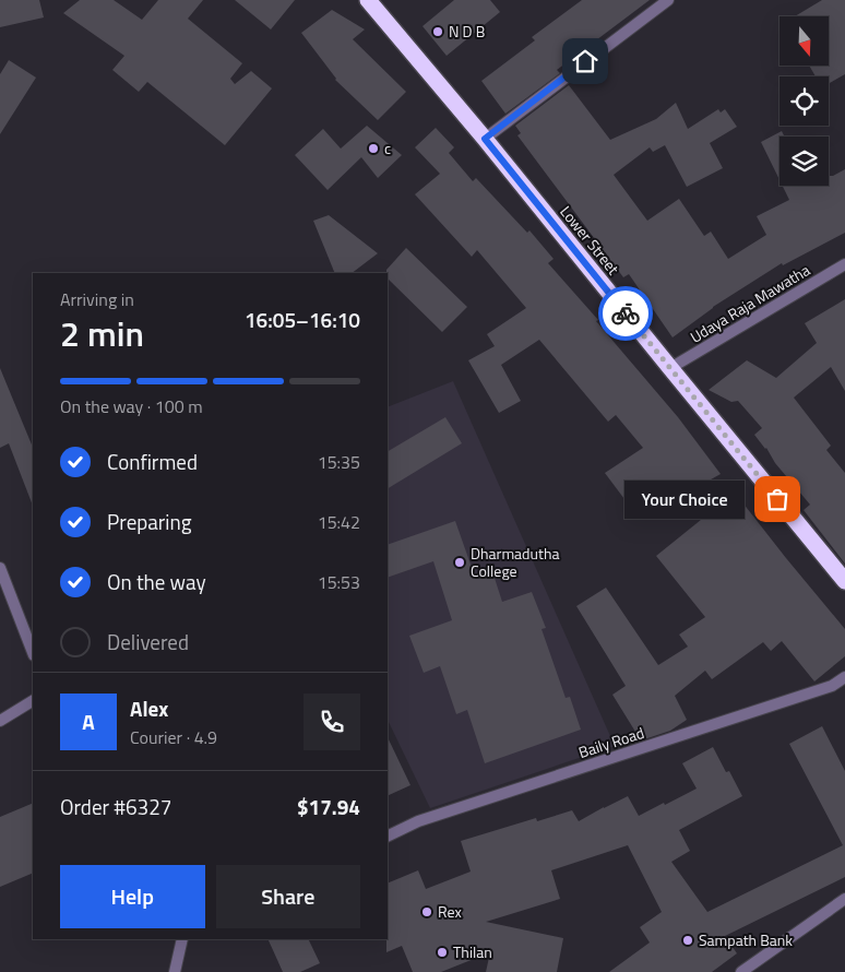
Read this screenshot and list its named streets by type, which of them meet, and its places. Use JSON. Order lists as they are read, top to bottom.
{
  "streets": {
    "highway": ["Lower Street"],
    "street": ["Udaya Raja Mawatha", "Baily Road"]
  },
  "crossings": [
    ["Lower Street", "Udaya Raja Mawatha"]
  ],
  "places": [
    "N D B",
    "c",
    "Your Choice",
    "Dharmadutha College",
    "Rex",
    "Sampath Bank",
    "Thilan"
  ],
  "north": "bottom",
  "page": {
    "heading": ["2 min", "Arriving in", "16:05–16:10"],
    "panel": [
      "Alex",
      "Courier · 4.9",
      "Order #6327",
      "$17.94"
    ],
    "bar": "On the way · 100 m",
    "list": [
      ["Confirmed", "15:35"],
      ["Preparing", "15:42"],
      ["On the way", "15:53"],
      "Delivered"
    ],
    "bubble": "Your Choice",
    "round": "A",
    "buttons": ["Help", "Share"]
  }
}
